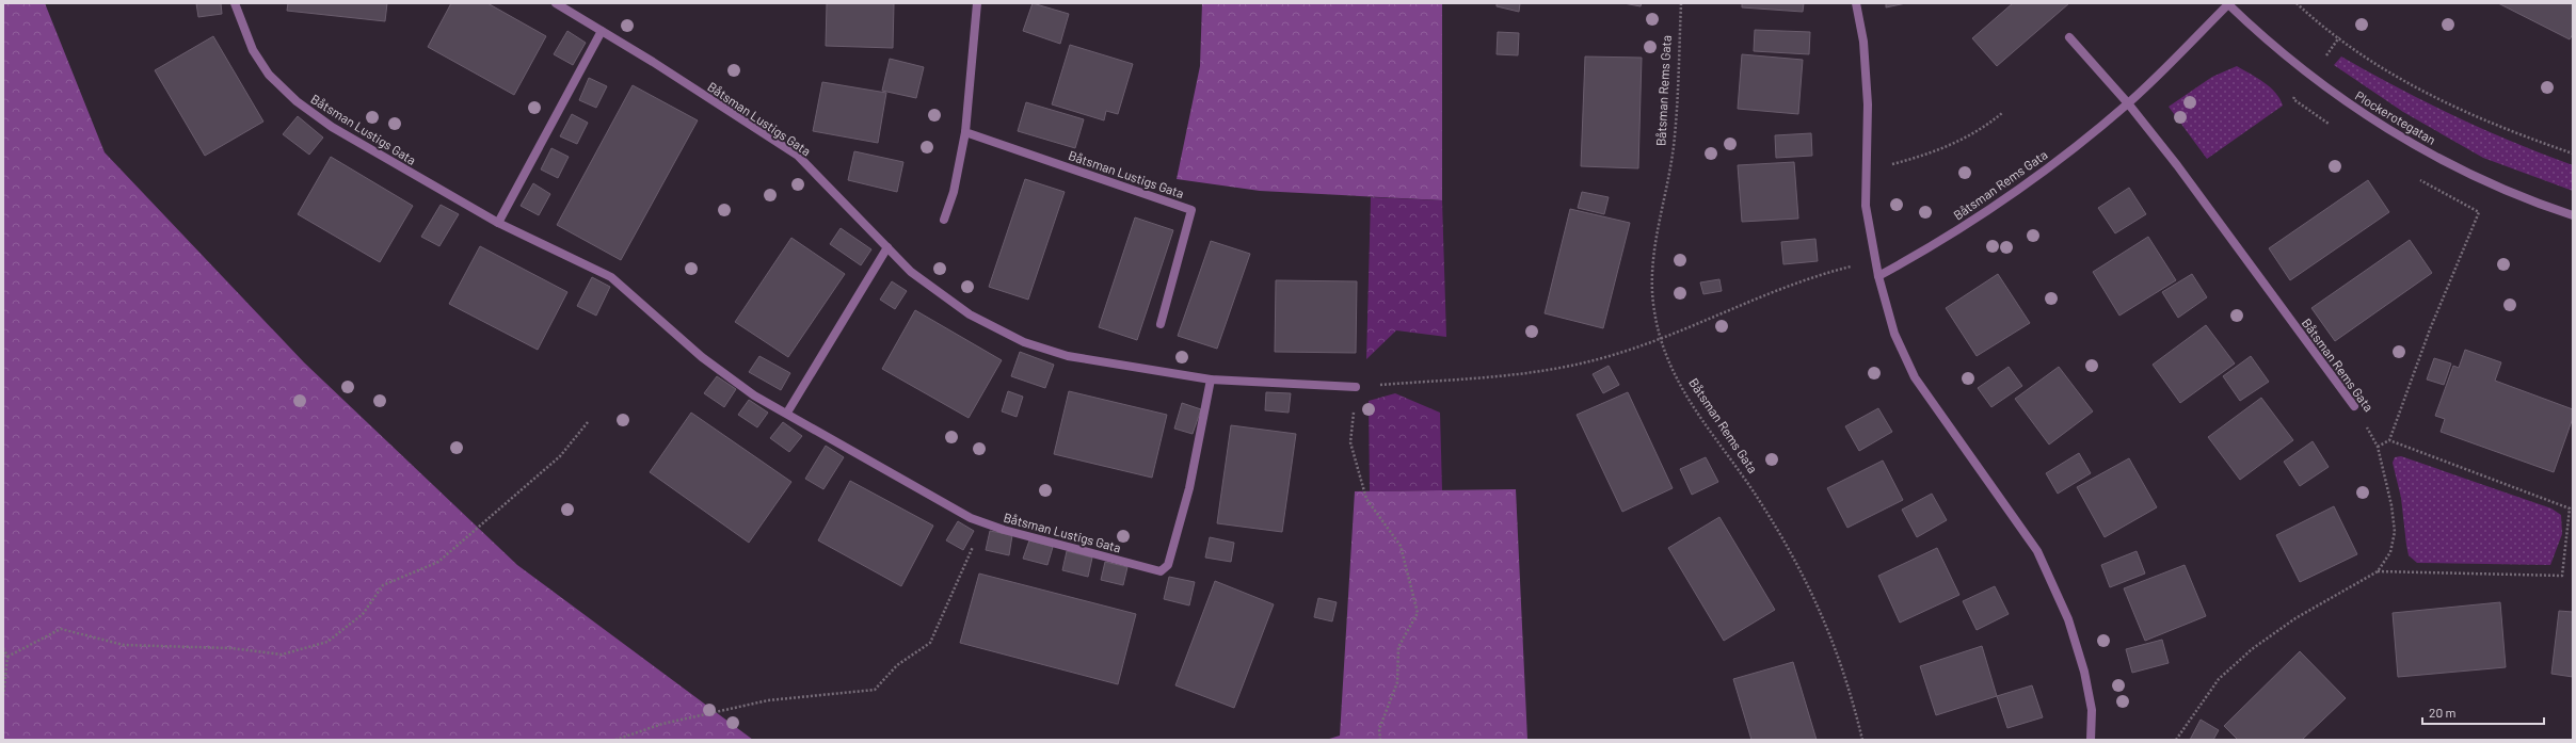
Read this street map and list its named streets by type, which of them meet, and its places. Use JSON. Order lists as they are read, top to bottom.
{
  "streets": {
    "street": ["Båtsman Rems Gata", "Plockerotegatan", "Båtsman Lustigs Gata"]
  },
  "crossings": [
    ["Båtsman Rems Gata", "Plockerotegatan"]
  ],
  "scale_bar": "20 m"
}
